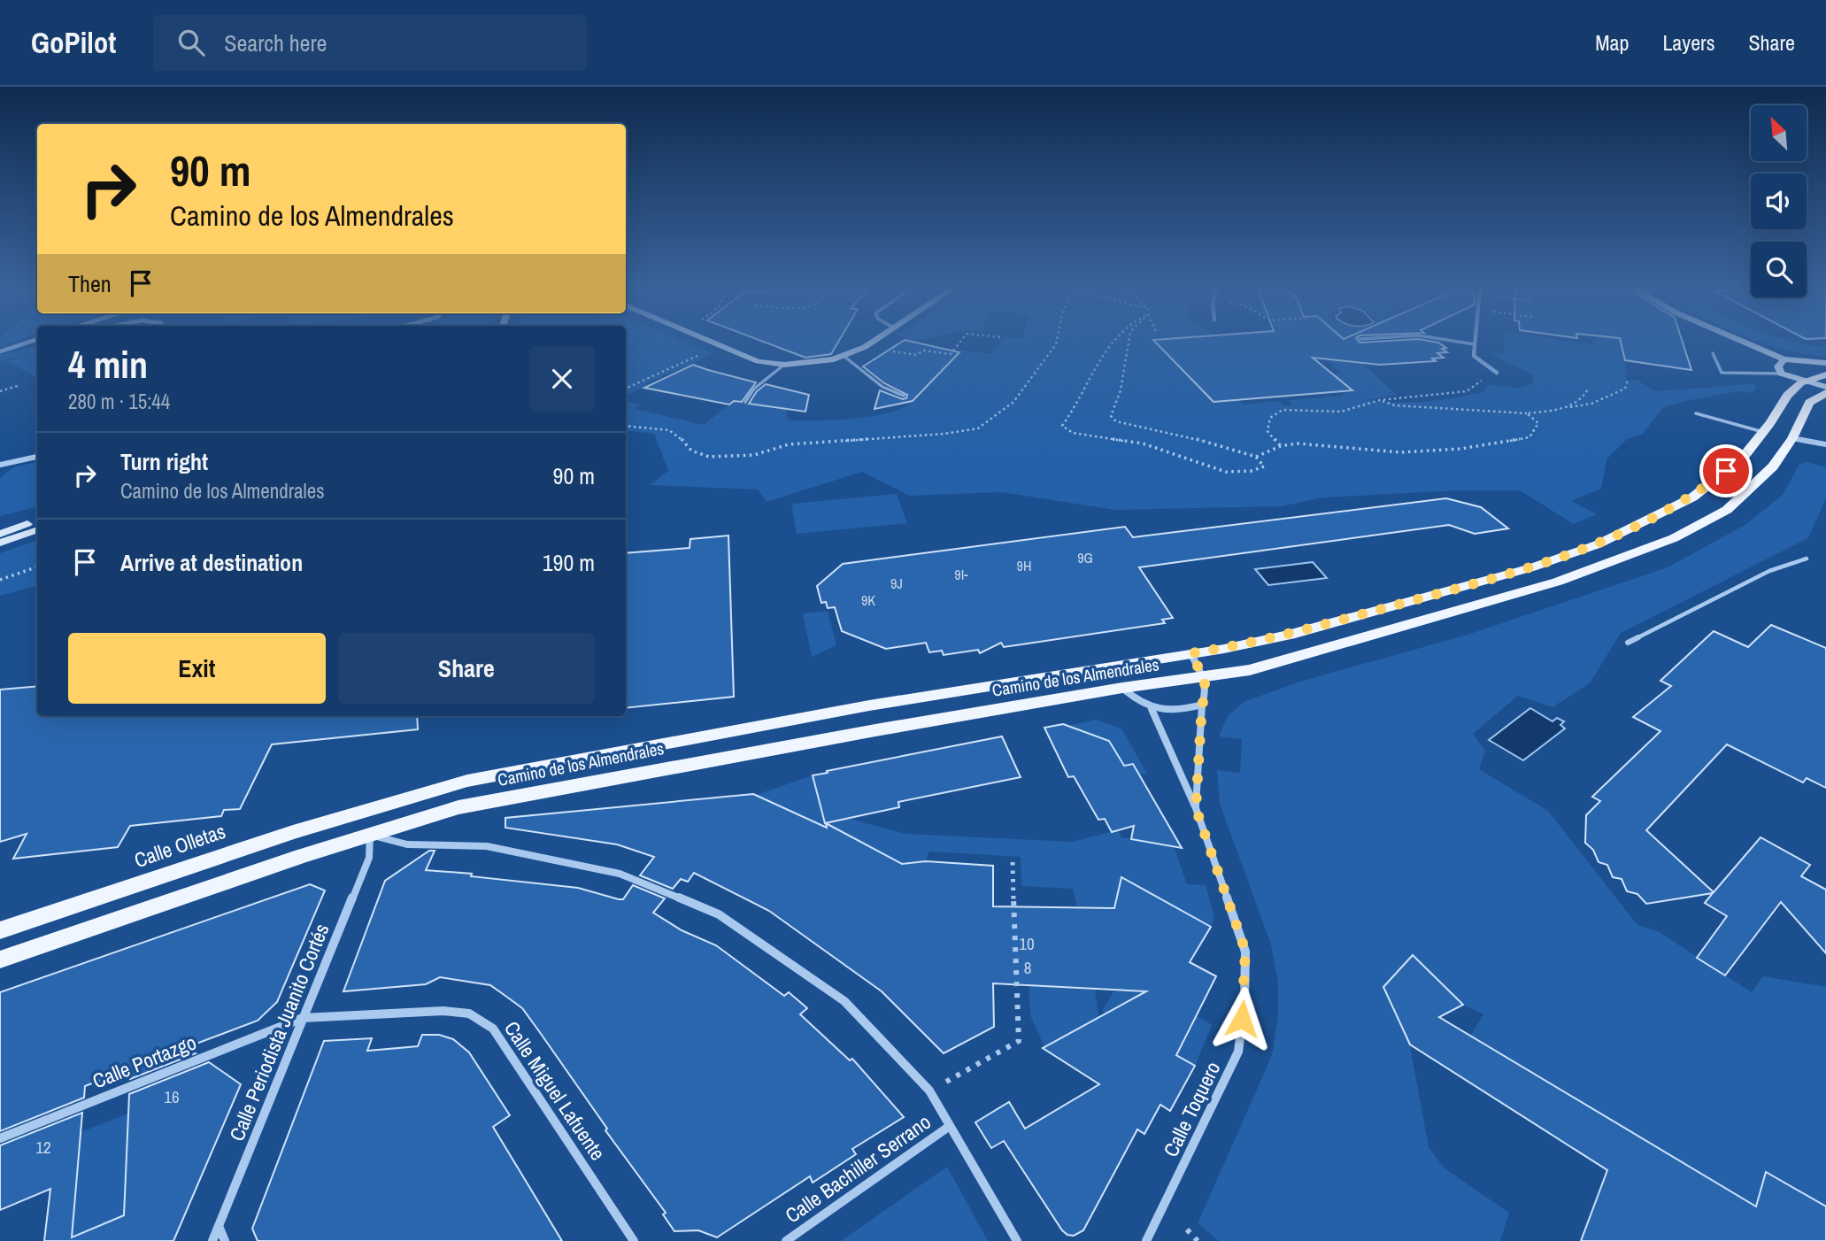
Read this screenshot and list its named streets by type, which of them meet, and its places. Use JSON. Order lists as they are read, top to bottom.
{
  "streets": {
    "main road": ["Camino de los Almendrales", "Calle Olletas"],
    "street": [
      "Calle Periodista Juanito Cortés",
      "Calle Portazgo",
      "Calle Miguel Lafuente",
      "Calle Toquero",
      "Calle Bachiller Serrano"
    ]
  },
  "crossings": [
    ["Camino de los Almendrales", "Calle Olletas"],
    ["Camino de los Almendrales", "Calle Periodista Juanito Cortés"],
    ["Camino de los Almendrales", "Calle Toquero"],
    ["Calle Periodista Juanito Cortés", "Calle Portazgo"],
    ["Calle Periodista Juanito Cortés", "Calle Miguel Lafuente"],
    ["Calle Portazgo", "Calle Miguel Lafuente"]
  ],
  "house_numbers": [
    "9G",
    "9H",
    "9I-",
    "9J",
    "9K",
    "10",
    "8",
    "16",
    "12"
  ],
  "north": "top left",
  "page": {
    "header": "GoPilot",
    "search": "Search here",
    "nav": ["Map", "Layers", "Share"],
    "turn": ["90 m", "Camino de los Almendrales"],
    "then": "Then",
    "heading": ["4 min", "280 m · 15:44"],
    "list": [
      {
        "name": "Turn right",
        "note": "Camino de los Almendrales",
        "value": "90 m"
      },
      {
        "name": "Arrive at destination",
        "value": "190 m"
      }
    ],
    "buttons": ["Exit", "Share"]
  }
}
